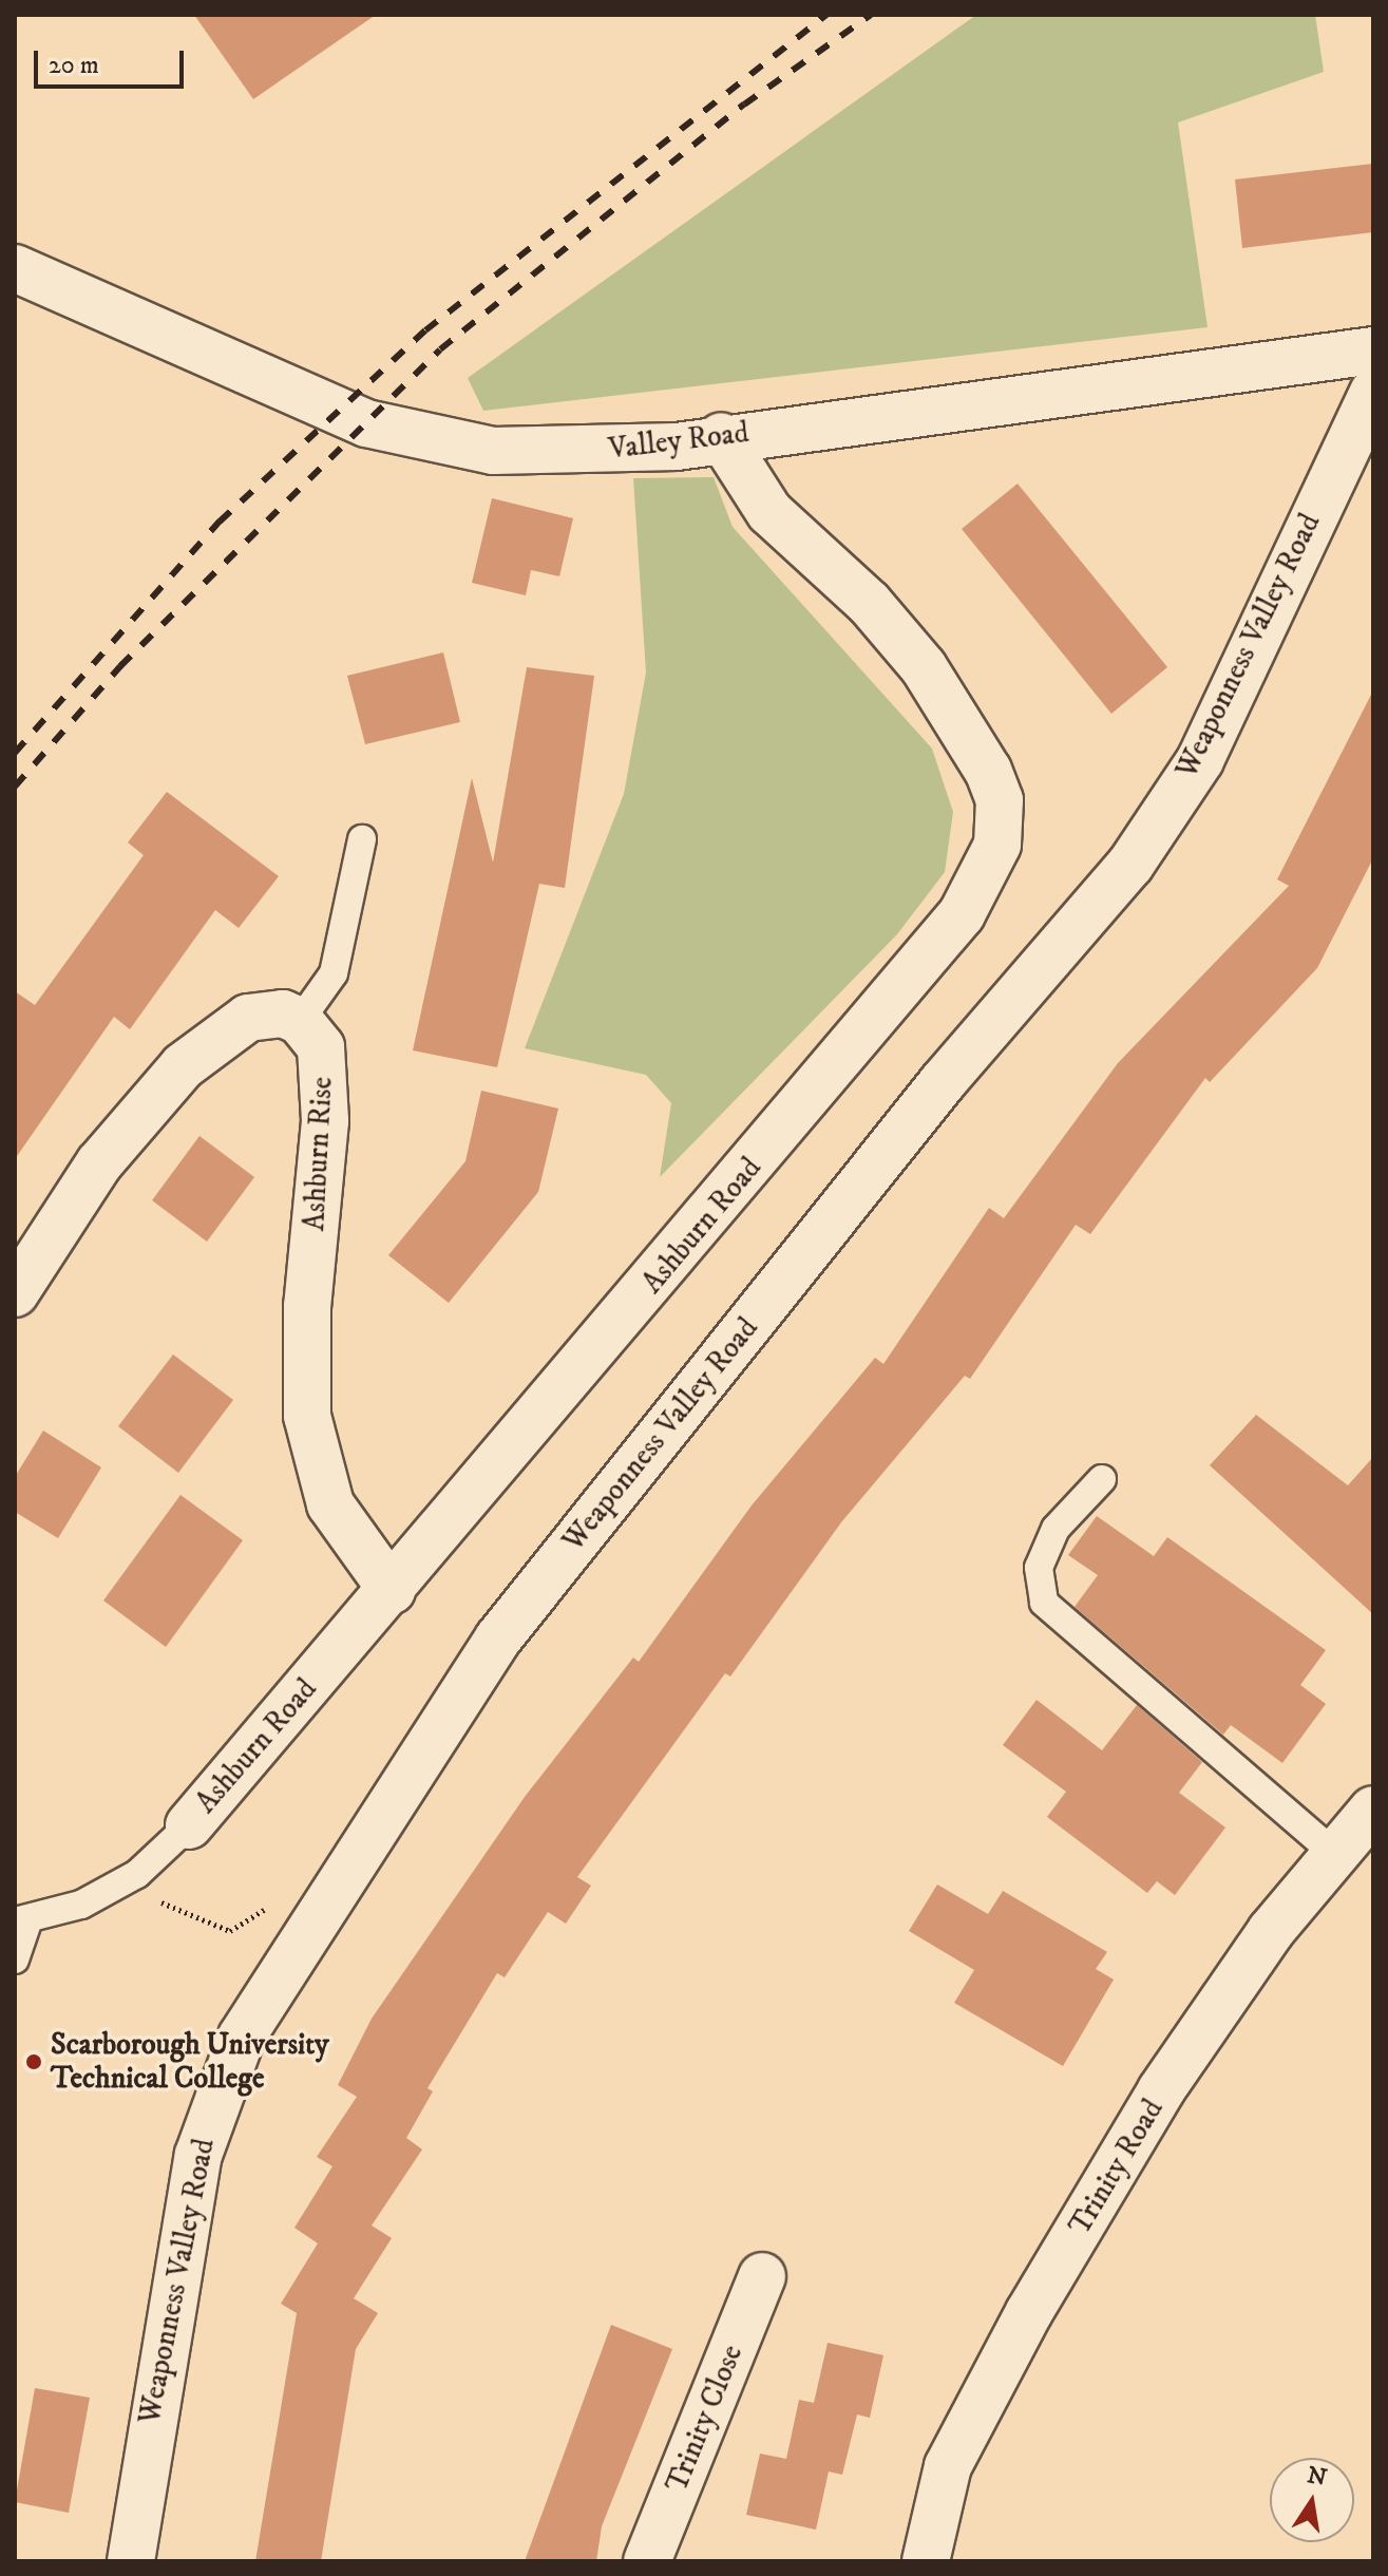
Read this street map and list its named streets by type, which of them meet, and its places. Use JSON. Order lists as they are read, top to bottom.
{
  "streets": {
    "street": [
      "Valley Road",
      "Weaponness Valley Road",
      "Ashburn Rise",
      "Ashburn Road",
      "Trinity Road",
      "Trinity Close"
    ]
  },
  "crossings": [
    ["Valley Road", "Ashburn Road"],
    ["Ashburn Rise", "Ashburn Road"]
  ],
  "places": ["Scarborough University Technical College"],
  "scale_bar": "20 m",
  "north": "top"
}
